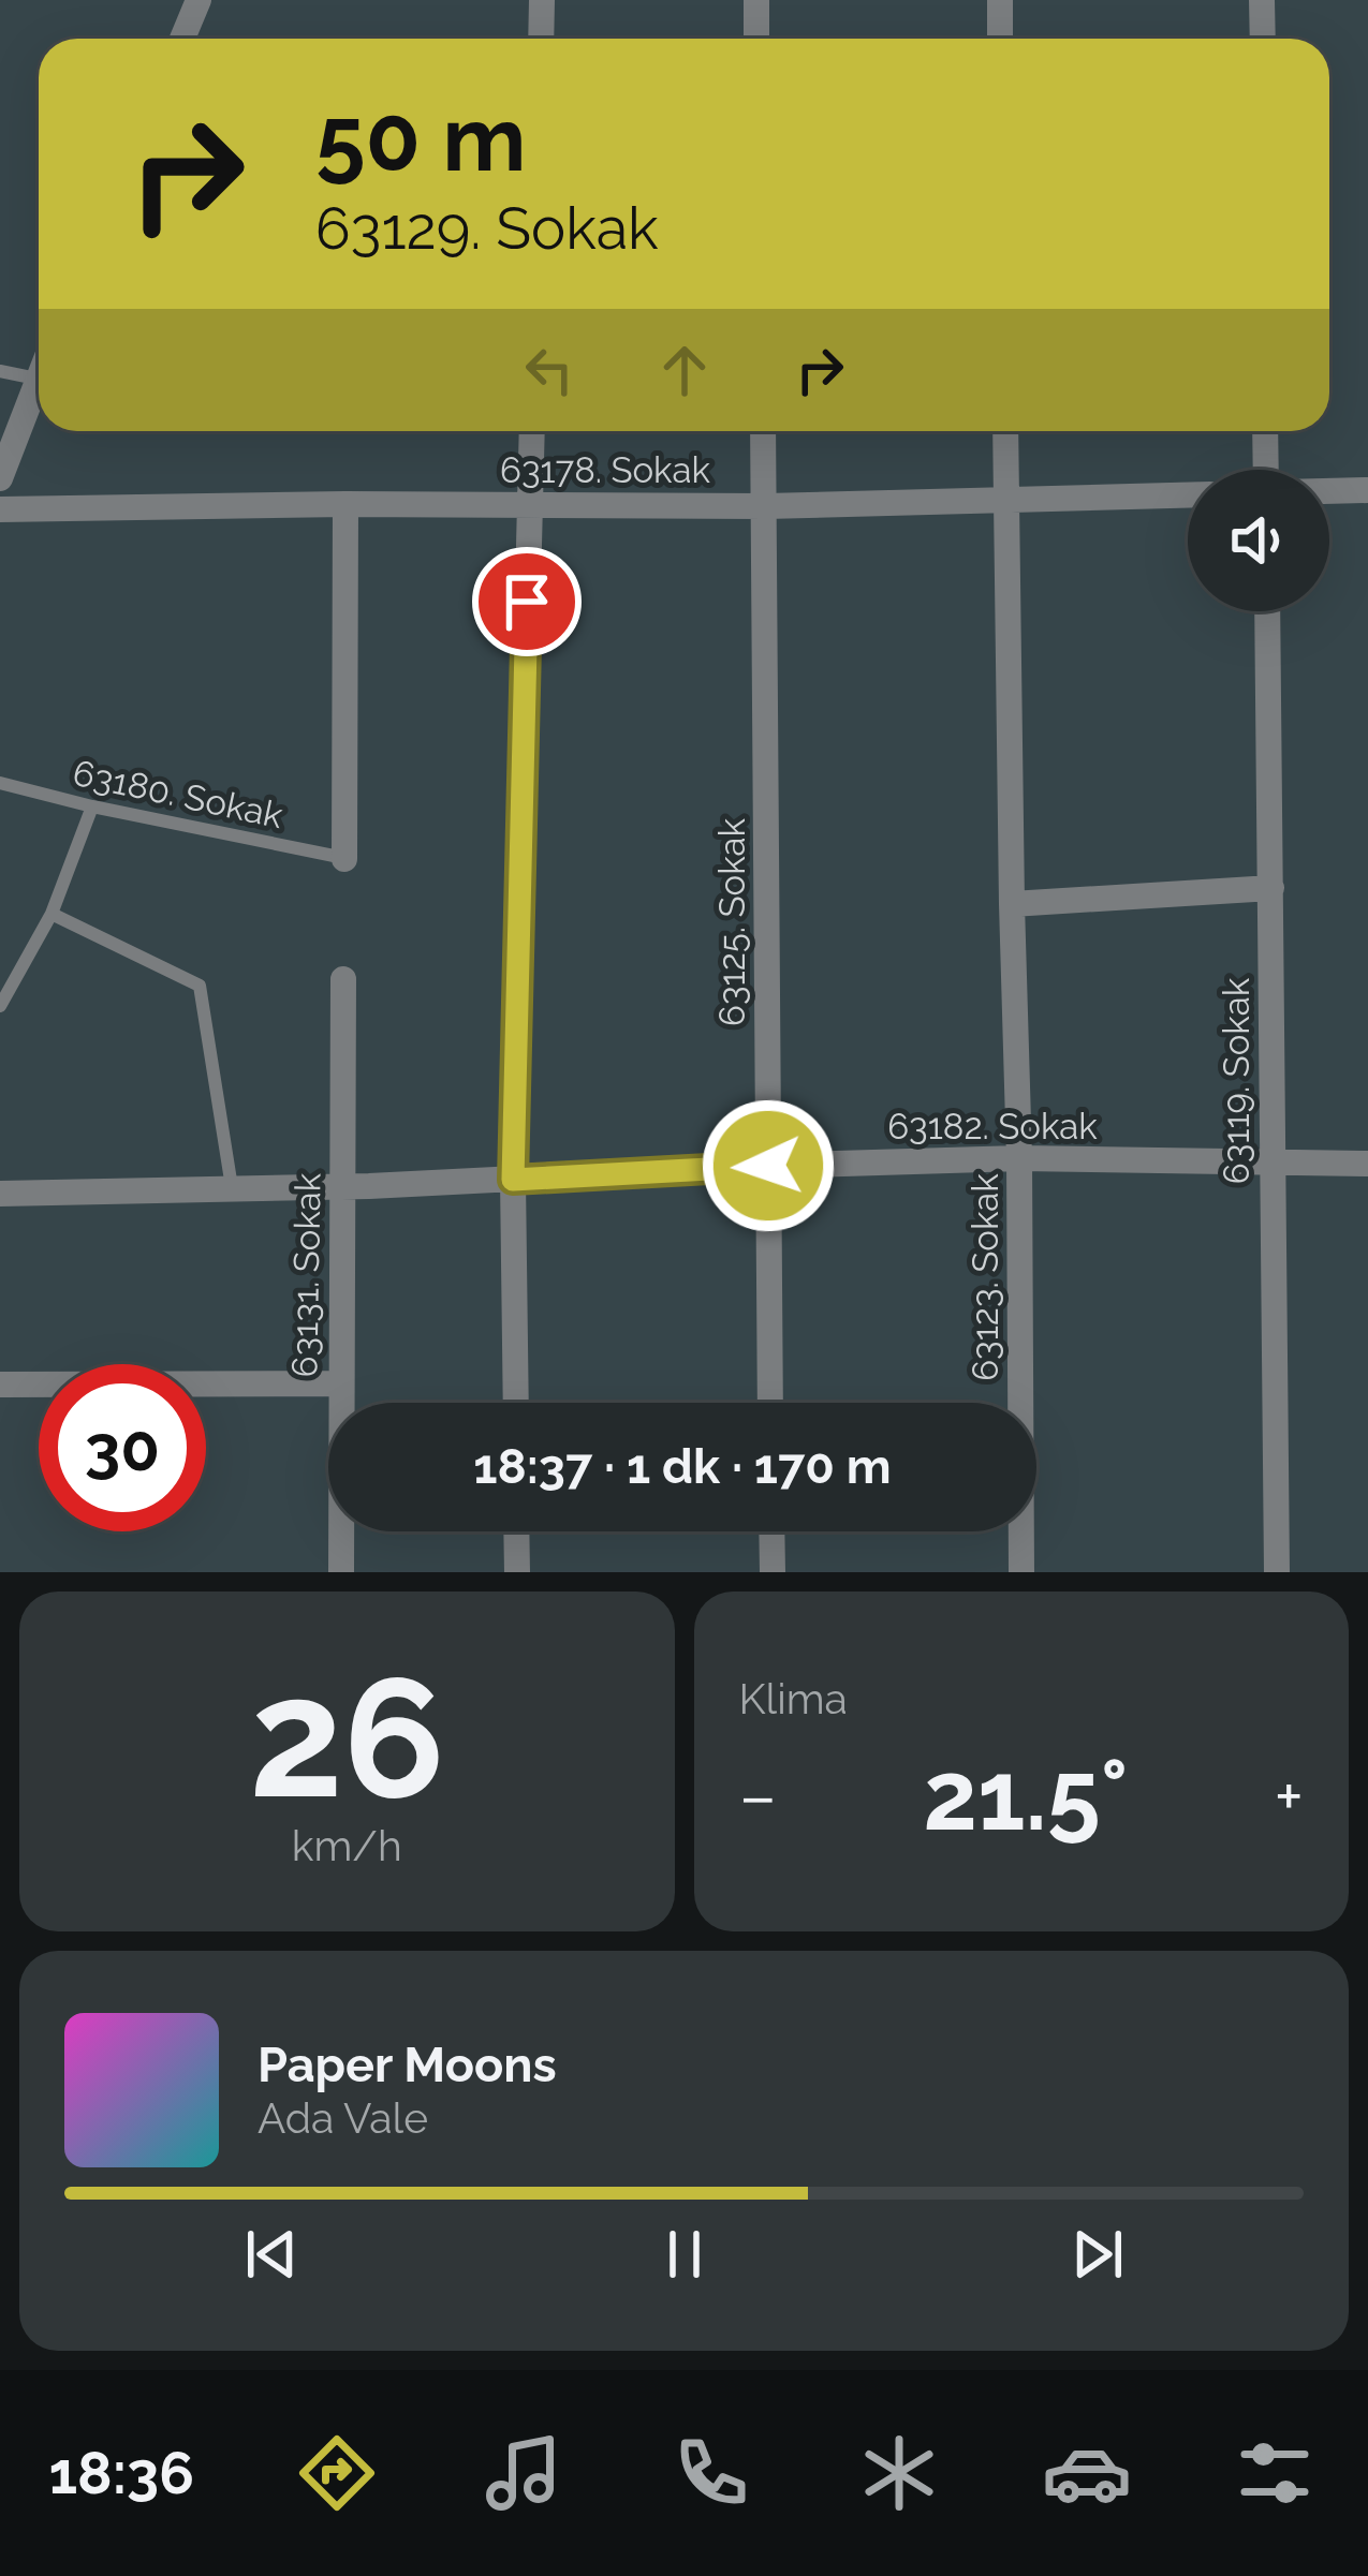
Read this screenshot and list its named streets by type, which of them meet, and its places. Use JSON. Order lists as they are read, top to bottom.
{
  "streets": {
    "street": [
      "63178. Sokak",
      "63125. Sokak",
      "63119. Sokak",
      "63182. Sokak",
      "63131. Sokak",
      "63123. Sokak"
    ],
    "lane": ["63180. Sokak"]
  },
  "crossings": [
    ["63178. Sokak", "63125. Sokak"],
    ["63178. Sokak", "63123. Sokak"],
    ["63125. Sokak", "63182. Sokak"],
    ["63119. Sokak", "63182. Sokak"],
    ["63182. Sokak", "63131. Sokak"],
    ["63182. Sokak", "63123. Sokak"]
  ],
  "page": {
    "turn": ["50 m", "63129. Sokak"],
    "limit": "30",
    "trip": "18:37 · 1 dk · 170 m",
    "tile": [
      ["26", "km/h"],
      "Klima"
    ],
    "heat": ["−", "21.5°", "+"],
    "song": ["Paper Moons", "Ada Vale"],
    "tabs": "18:36"
  }
}
